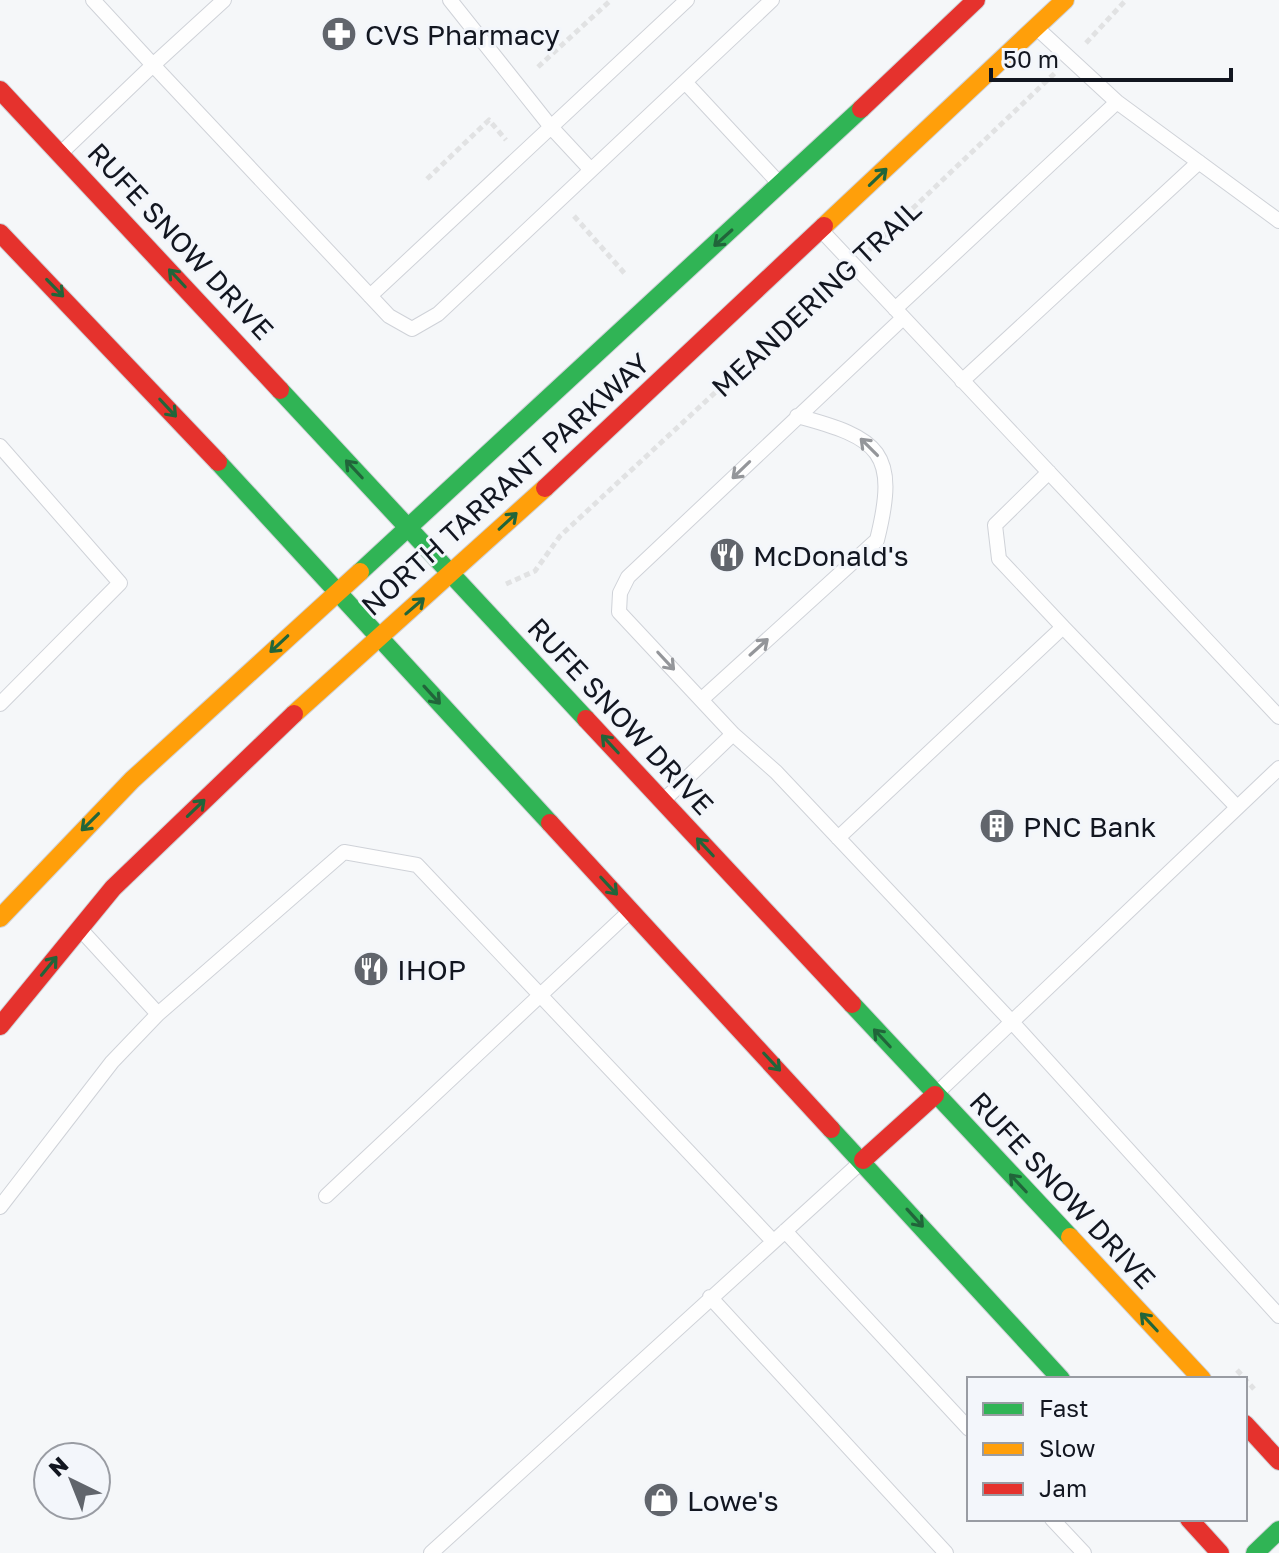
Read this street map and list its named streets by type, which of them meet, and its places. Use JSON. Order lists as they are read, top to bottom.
{
  "streets": {
    "main road": ["RUFE SNOW DRIVE", "NORTH TARRANT PARKWAY"],
    "path": ["MEANDERING TRAIL"]
  },
  "crossings": [
    ["RUFE SNOW DRIVE", "NORTH TARRANT PARKWAY"]
  ],
  "places": {
    "pharmacy": ["CVS Pharmacy"],
    "restaurant": ["McDonald's", "IHOP"],
    "building": ["PNC Bank"],
    "shop": ["Lowe's"]
  },
  "legend": ["Fast", "Slow", "Jam"],
  "scale_bar": "50 m",
  "north": "top left"
}
